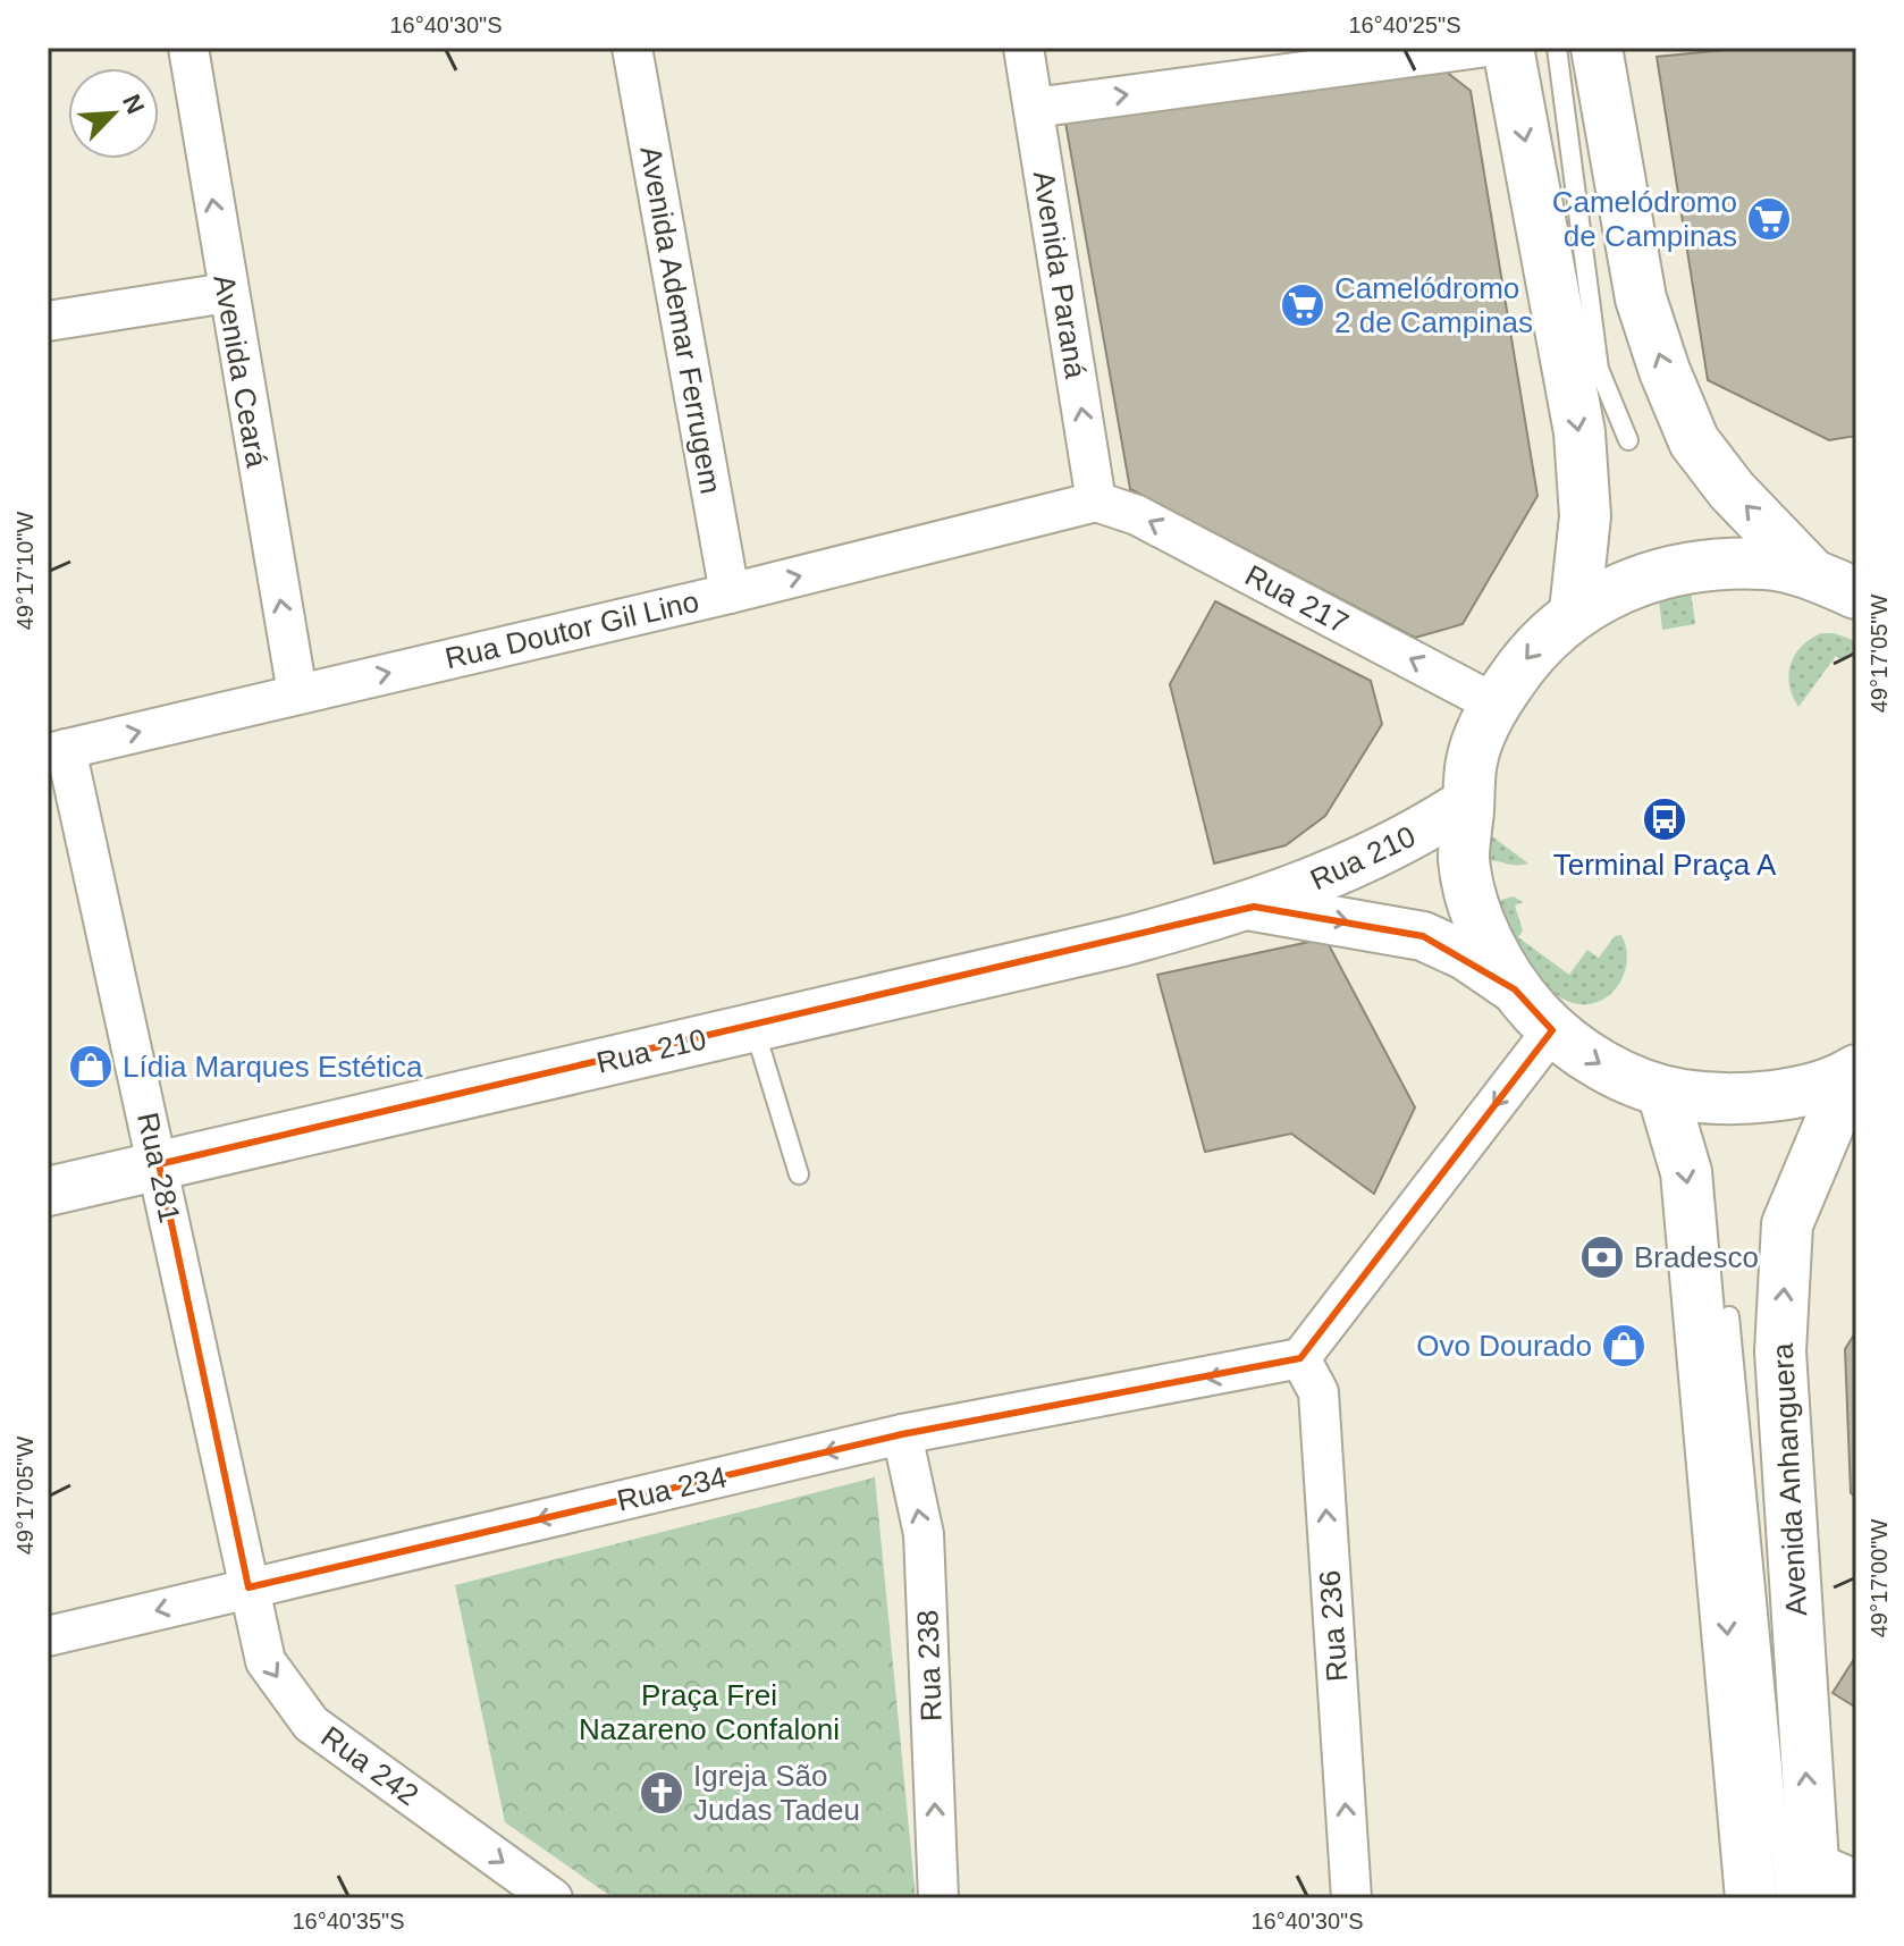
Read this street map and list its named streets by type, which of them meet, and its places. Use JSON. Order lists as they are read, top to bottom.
{
  "streets": {
    "main road": ["Avenida Anhanguera"],
    "street": [
      "Avenida Paraná",
      "Avenida Ademar Ferrugem",
      "Avenida Ceará",
      "Rua 217",
      "Rua Doutor Gil Lino",
      "Rua 210",
      "Rua 281",
      "Rua 234",
      "Rua 236",
      "Rua 238",
      "Rua 242"
    ]
  },
  "crossings": [
    ["Avenida Paraná", "Rua 217"],
    ["Avenida Paraná", "Rua Doutor Gil Lino"],
    ["Avenida Ademar Ferrugem", "Rua Doutor Gil Lino"],
    ["Avenida Ceará", "Rua Doutor Gil Lino"],
    ["Rua 217", "Rua Doutor Gil Lino"],
    ["Rua Doutor Gil Lino", "Rua 281"],
    ["Rua 210", "Rua 281"],
    ["Rua 281", "Rua 234"],
    ["Rua 281", "Rua 242"],
    ["Rua 234", "Rua 236"],
    ["Rua 234", "Rua 238"],
    ["Rua 234", "Rua 242"]
  ],
  "one_way": [
    "Avenida Paraná",
    "Avenida Ceará",
    "Rua 217",
    "Rua Doutor Gil Lino",
    "Rua 234",
    "Rua 236",
    "Rua 238",
    "Rua 242"
  ],
  "parks": ["Praça Frei Nazareno Confaloni"],
  "places": {
    "supermarket": ["Camelódromo de Campinas", "Camelódromo 2 de Campinas"],
    "bus stop": ["Terminal Praça A"],
    "shop": ["Lídia Marques Estética", "Ovo Dourado"],
    "bank": ["Bradesco"],
    "church": ["Igreja São Judas Tadeu"]
  },
  "north": "top right",
  "coordinates": [
    "16°40'30\"S",
    "16°40'25\"S",
    "49°17'10\"W",
    "49°17'05\"W",
    "49°17'00\"W",
    "16°40'35\"S"
  ]
}
